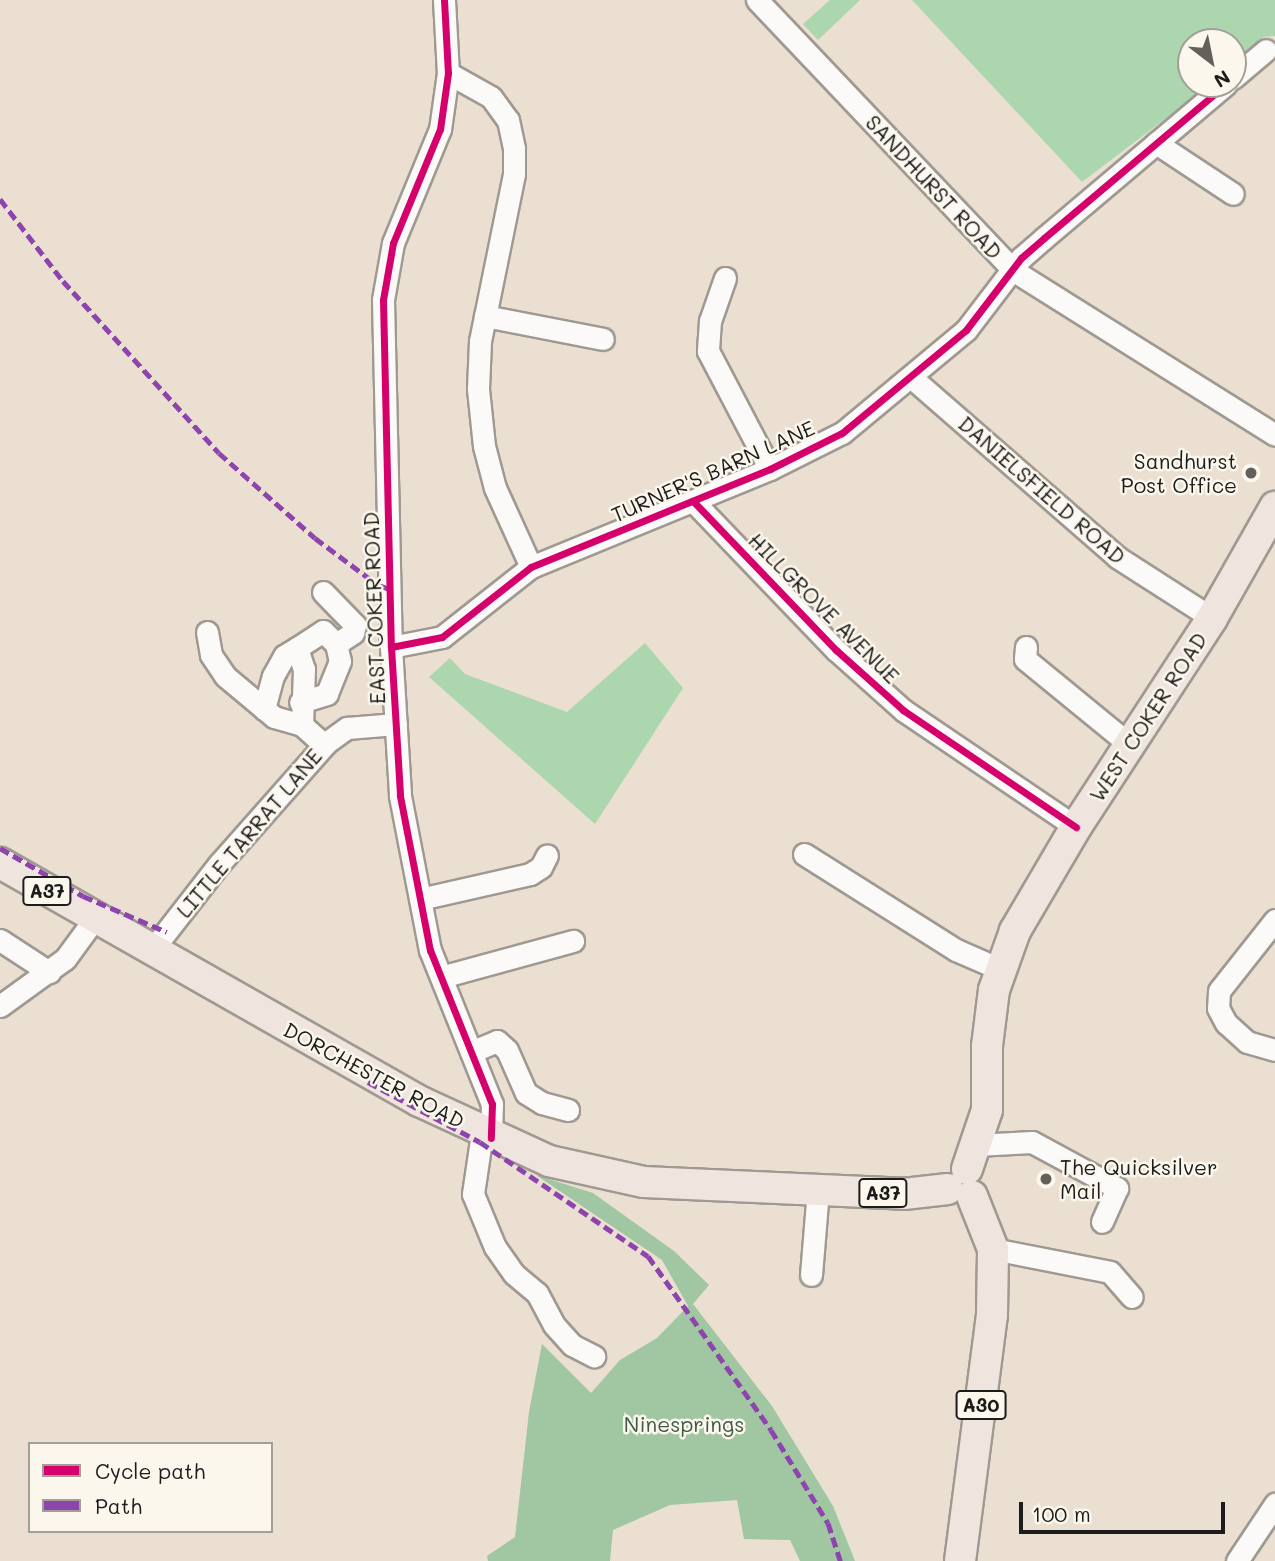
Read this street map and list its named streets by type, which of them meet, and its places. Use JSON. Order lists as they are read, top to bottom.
{
  "streets": {
    "highway": [
      "WEST COKER ROAD",
      "A37",
      "DORCHESTER ROAD",
      "A30"
    ],
    "street": [
      "SANDHURST ROAD",
      "TURNER'S BARN LANE",
      "DANIELSFIELD ROAD",
      "EAST COKER ROAD",
      "HILLGROVE AVENUE",
      "LITTLE TARRAT LANE"
    ]
  },
  "crossings": [
    ["SANDHURST ROAD", "TURNER'S BARN LANE"],
    ["TURNER'S BARN LANE", "DANIELSFIELD ROAD"],
    ["TURNER'S BARN LANE", "EAST COKER ROAD"],
    ["TURNER'S BARN LANE", "HILLGROVE AVENUE"],
    ["DANIELSFIELD ROAD", "WEST COKER ROAD"],
    ["EAST COKER ROAD", "LITTLE TARRAT LANE"],
    ["EAST COKER ROAD", "DORCHESTER ROAD"],
    ["HILLGROVE AVENUE", "WEST COKER ROAD"],
    ["WEST COKER ROAD", "DORCHESTER ROAD"],
    ["WEST COKER ROAD", "A30"],
    ["LITTLE TARRAT LANE", "DORCHESTER ROAD"],
    ["DORCHESTER ROAD", "A30"]
  ],
  "parks": ["Ninesprings"],
  "places": ["Sandhurst Post Office", "The Quicksilver Mail"],
  "legend": ["Cycle path", "Path"],
  "scale_bar": "100 m",
  "north": "bottom right"
}
